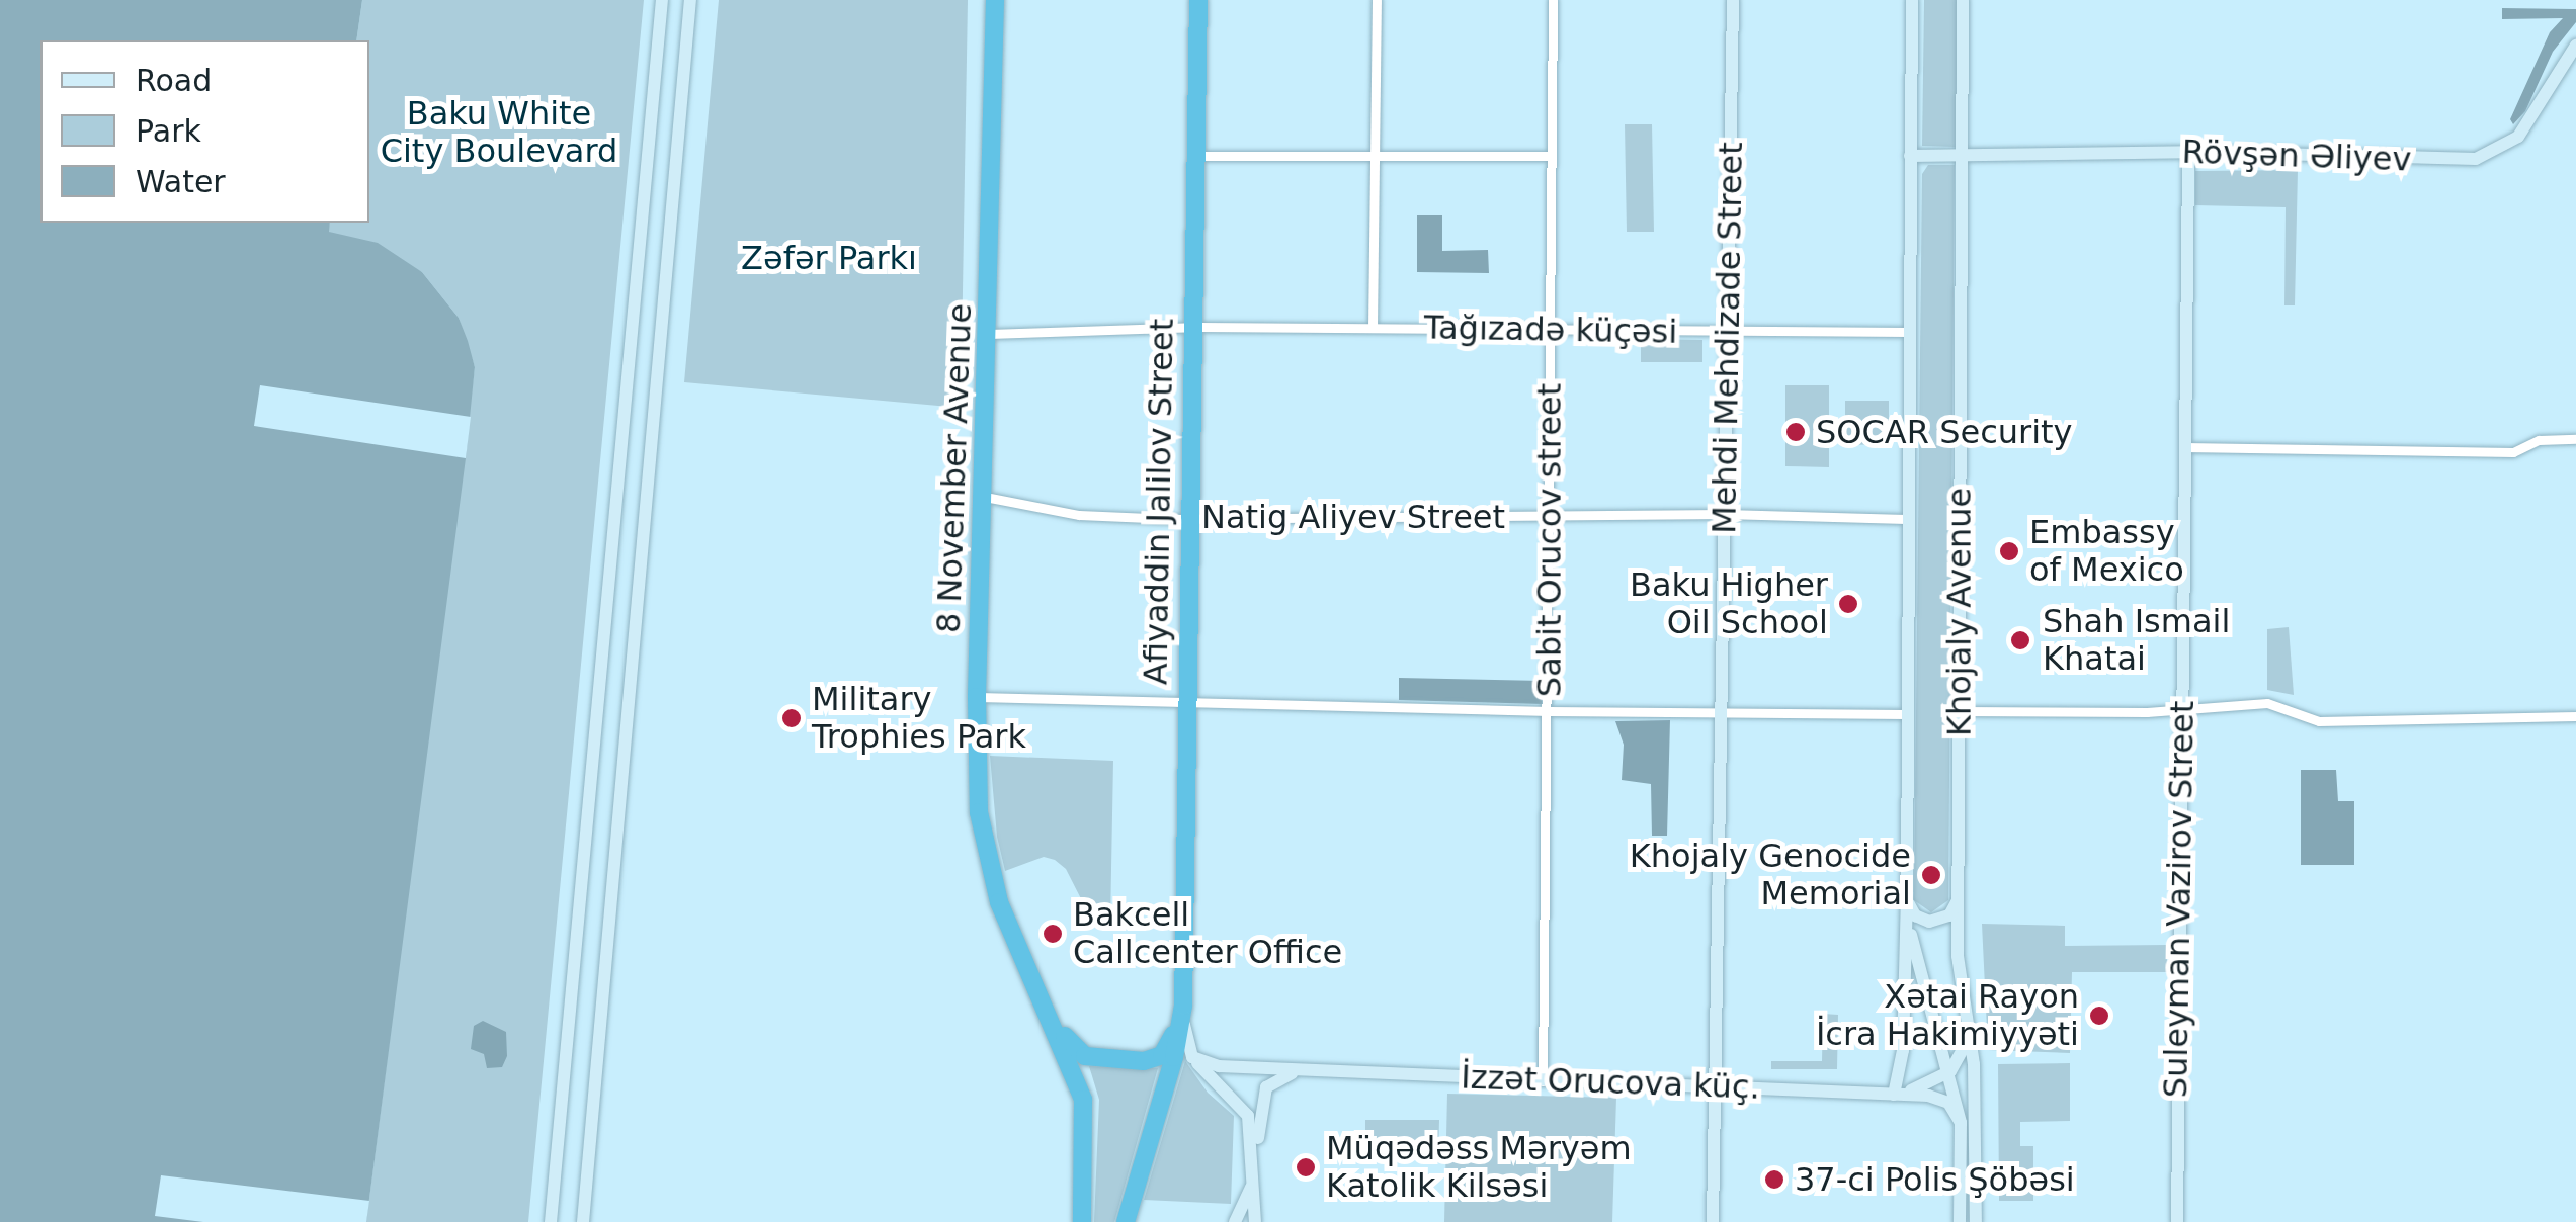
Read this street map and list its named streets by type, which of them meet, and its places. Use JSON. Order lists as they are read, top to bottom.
{
  "streets": {
    "highway": ["8 November Avenue", "Afiyaddin Jalilov Street"],
    "main road": [
      "Rövşən Əliyev",
      "Mehdi Mehdizade Street",
      "Khojaly Avenue",
      "Suleyman Vazirov Street",
      "İzzət Orucova küç."
    ],
    "street": ["Tağızadə küçəsi", "Natig Aliyev Street", "Sabit Orucov street"]
  },
  "crossings": [
    ["Rövşən Əliyev", "Khojaly Avenue"],
    ["Rövşən Əliyev", "Suleyman Vazirov Street"],
    ["Tağızadə küçəsi", "Mehdi Mehdizade Street"],
    ["Tağızadə küçəsi", "8 November Avenue"],
    ["Tağızadə küçəsi", "Afiyaddin Jalilov Street"],
    ["Tağızadə küçəsi", "Sabit Orucov street"],
    ["Tağızadə küçəsi", "Khojaly Avenue"],
    ["Mehdi Mehdizade Street", "Natig Aliyev Street"],
    ["Mehdi Mehdizade Street", "İzzət Orucova küç."],
    ["8 November Avenue", "Natig Aliyev Street"],
    ["Afiyaddin Jalilov Street", "Natig Aliyev Street"],
    ["Natig Aliyev Street", "Sabit Orucov street"],
    ["Natig Aliyev Street", "Khojaly Avenue"],
    ["Sabit Orucov street", "İzzət Orucova küç."],
    ["Khojaly Avenue", "İzzət Orucova küç."]
  ],
  "parks": ["Baku White City Boulevard", "Zəfər Parkı"],
  "places": [
    "SOCAR Security",
    "Embassy of Mexico",
    "Baku Higher Oil School",
    "Shah Ismail Khatai",
    "Military Trophies Park",
    "Khojaly Genocide Memorial",
    "Bakcell Callcenter Office",
    "Xətai Rayon İcra Hakimiyyəti",
    "Müqədəss Məryəm Katolik Kilsəsi",
    "37-ci Polis Şöbəsi"
  ],
  "legend": ["Road", "Park", "Water"]
}
